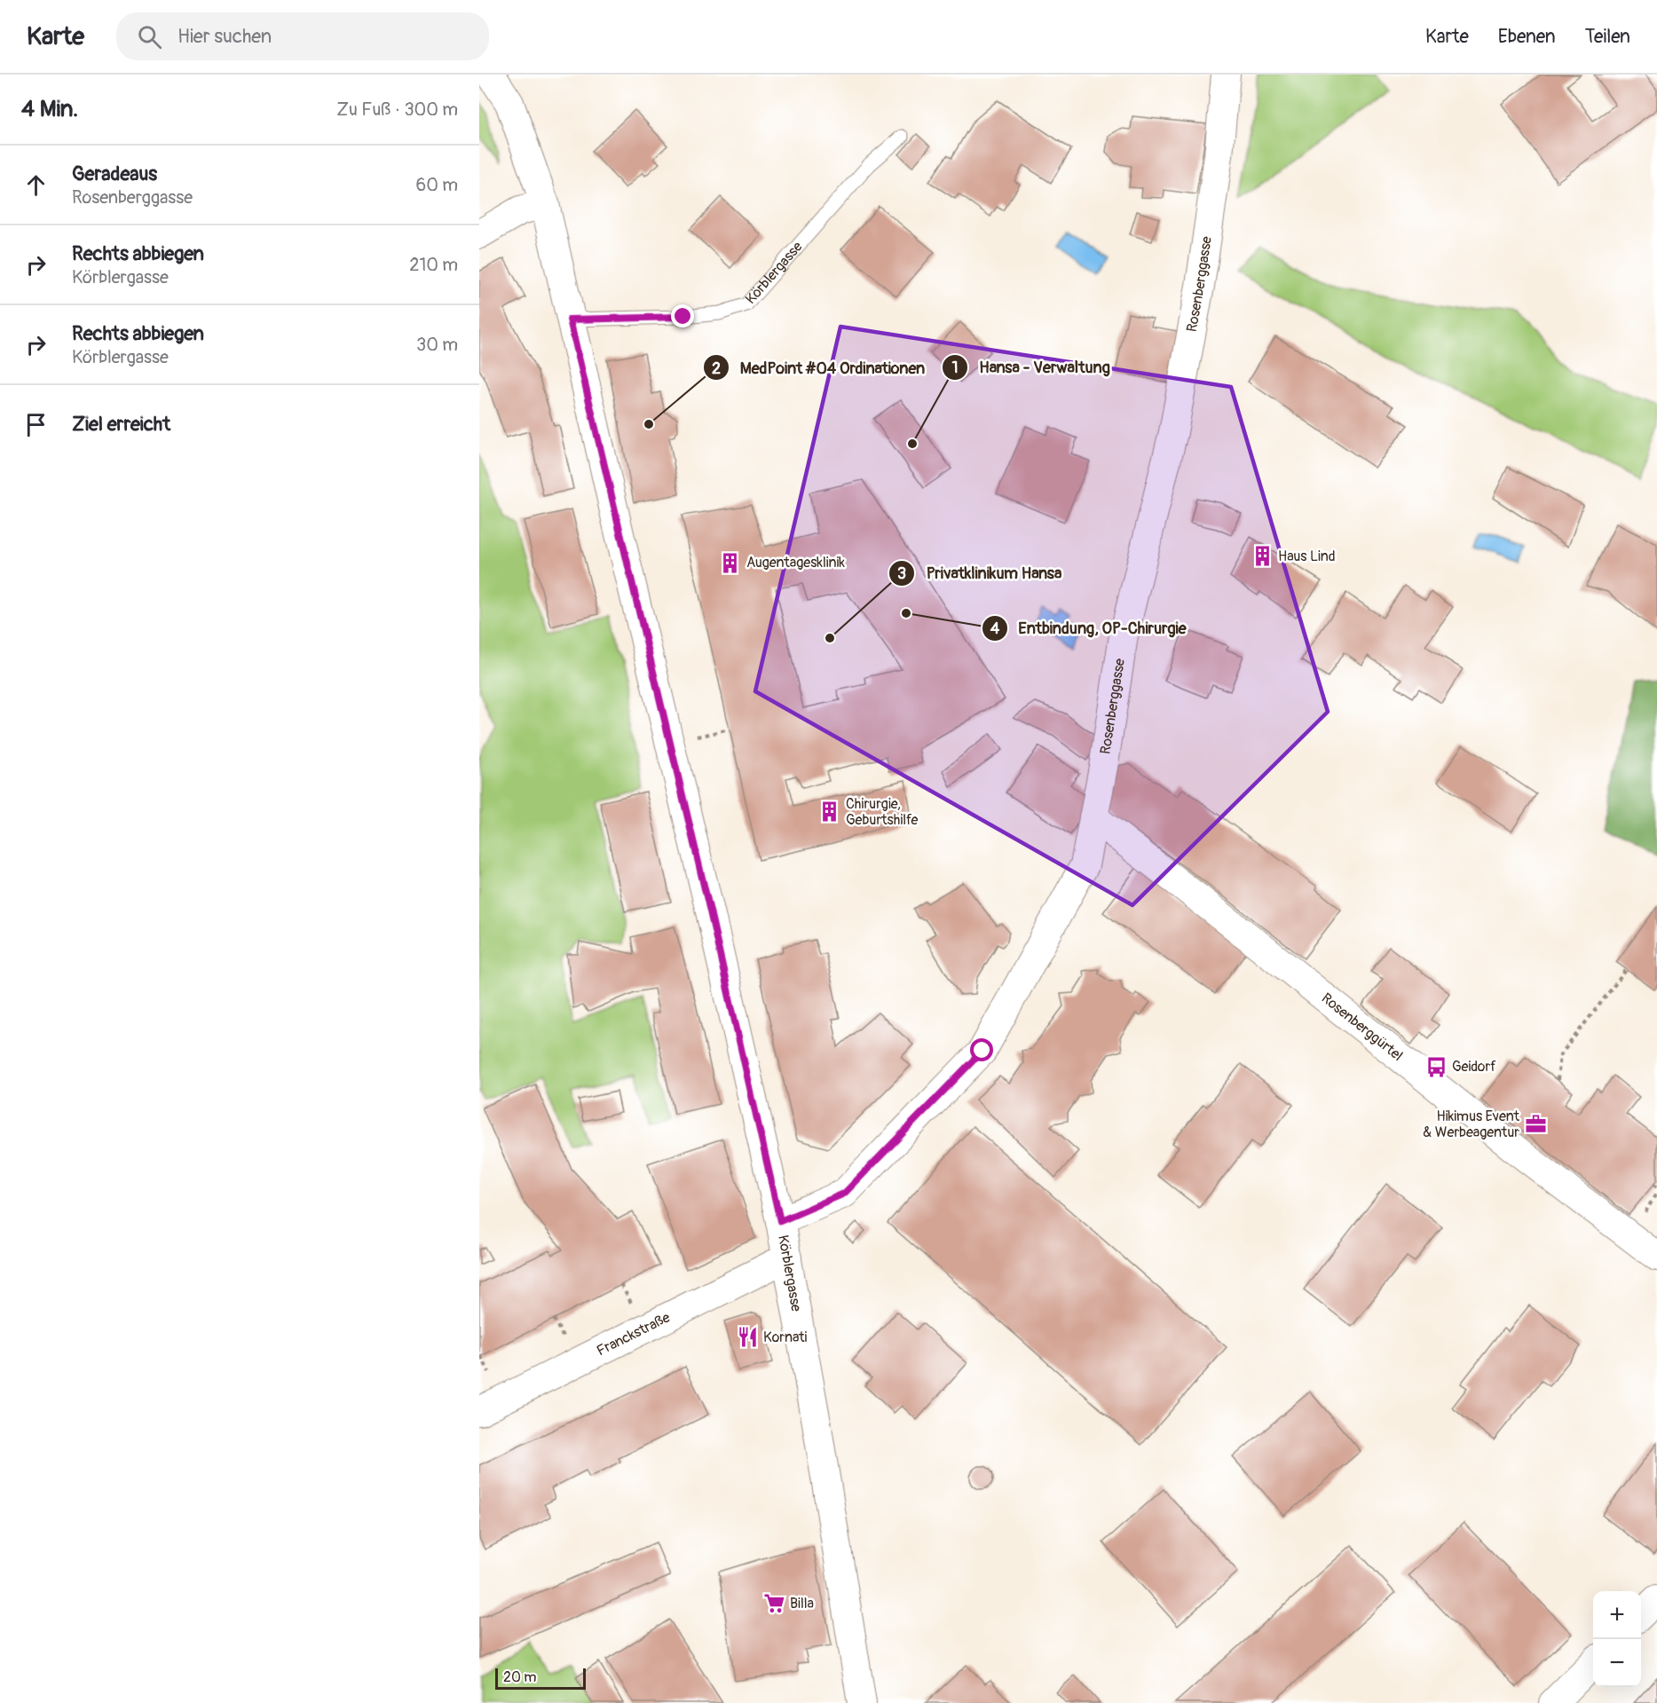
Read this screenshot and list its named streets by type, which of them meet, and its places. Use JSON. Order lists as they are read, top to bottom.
{
  "streets": {
    "street": [
      "Körblergasse",
      "Rosenberggasse",
      "Rosenberggürtel",
      "Franckstraße"
    ]
  },
  "crossings": [
    ["Körblergasse", "Rosenberggasse"],
    ["Körblergasse", "Franckstraße"],
    ["Rosenberggasse", "Rosenberggürtel"]
  ],
  "places": {
    "other": [
      "MedPoint #04 Ordinationen",
      "Hansa - Verwaltung",
      "Entbindung, OP-Chirurgie",
      "Privatklinikum Hansa"
    ],
    "building": ["Haus Lind", "Augentagesklinik", "Chirurgie, Geburtshilfe"],
    "bus stop": ["Geidorf"],
    "office": ["Hikimus Event & Werbeagentur"],
    "restaurant": ["Kornati"],
    "supermarket": ["Billa"]
  },
  "scale_bar": "20 m",
  "page": {
    "header": "Karte",
    "search": "Hier suchen",
    "nav": ["Karte", "Ebenen", "Teilen"],
    "heading": ["4 Min.", "Zu Fuß · 300 m"],
    "list": [
      ["Geradeaus", "Rosenberggasse", "60 m"],
      ["Rechts abbiegen", "Körblergasse", "210 m"],
      ["Rechts abbiegen", "Körblergasse", "30 m"],
      "Ziel erreicht"
    ],
    "map_buttons": ["+", "−"],
    "scale": "20 m"
  }
}
